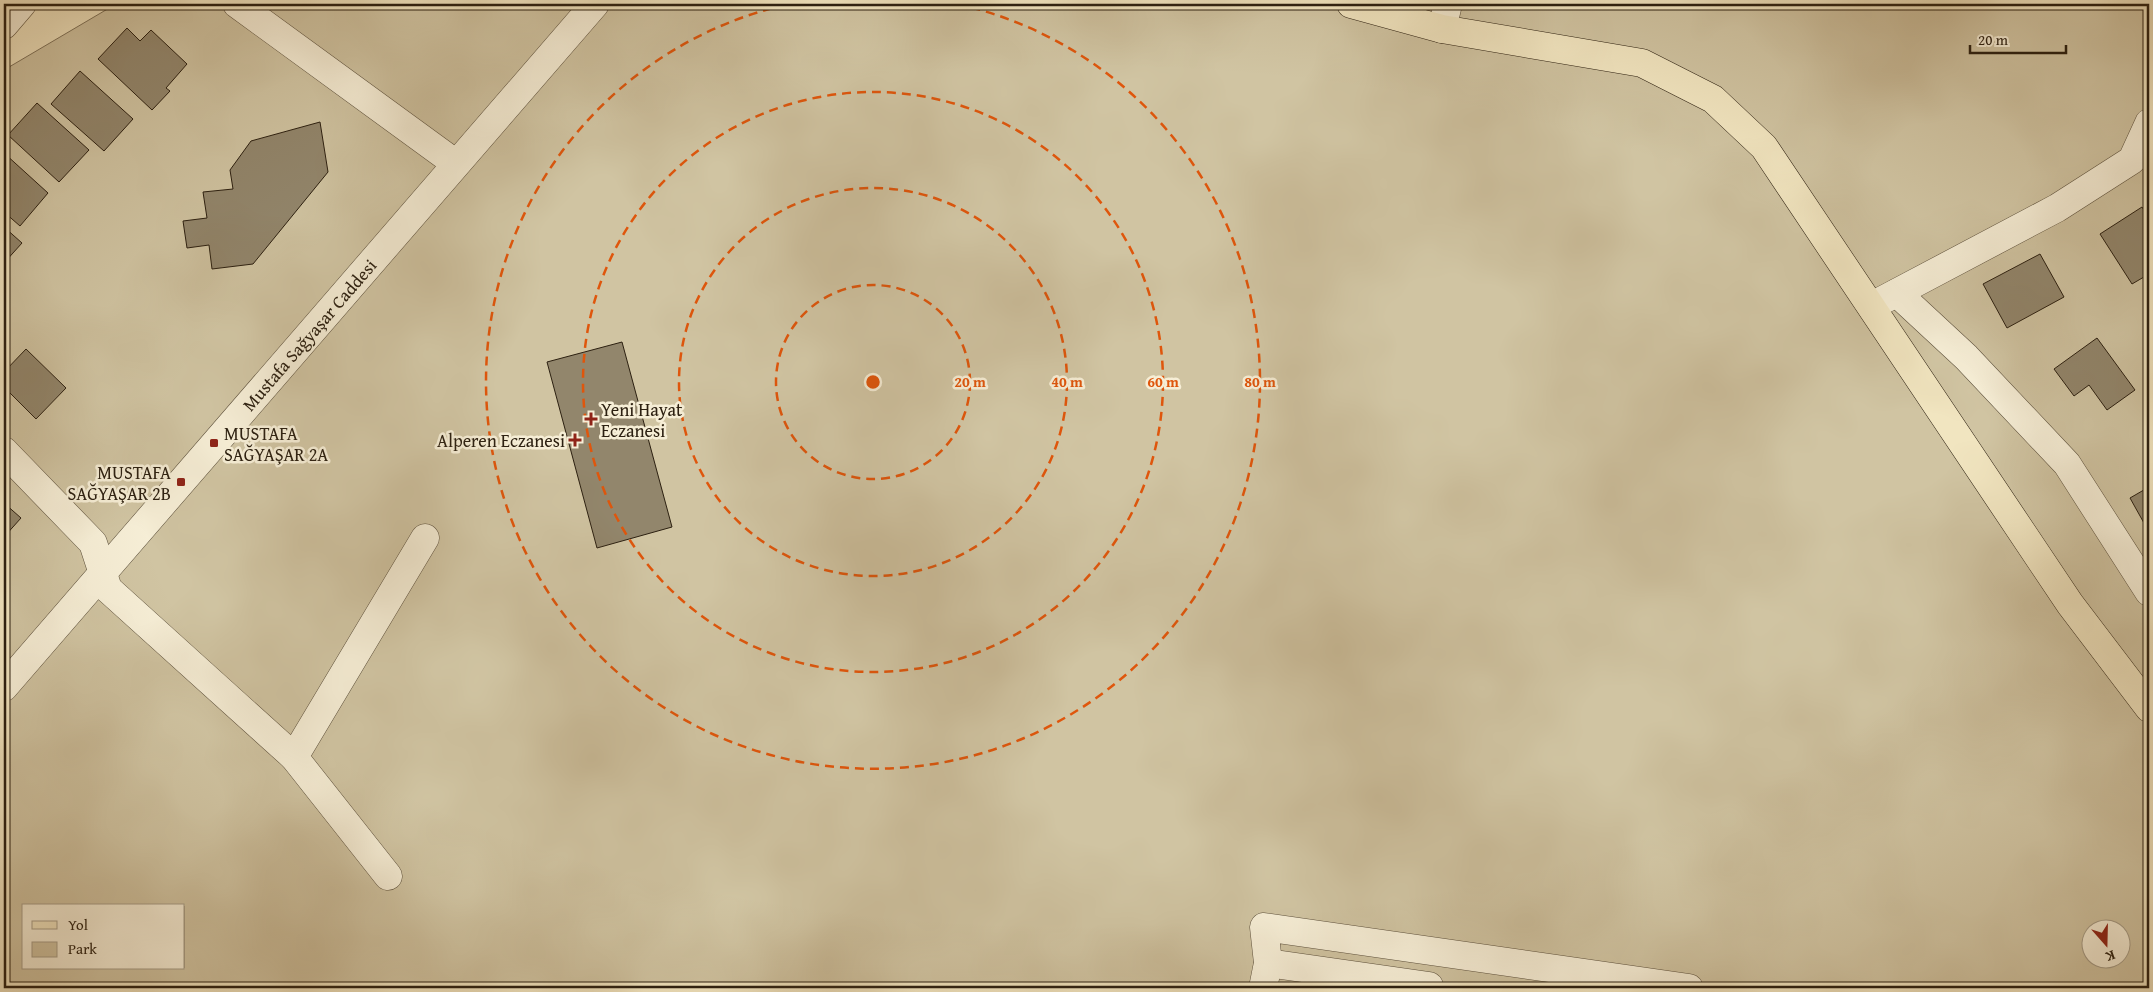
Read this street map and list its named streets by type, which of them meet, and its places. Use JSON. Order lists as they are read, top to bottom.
{
  "streets": {
    "street": ["Mustafa Sağyaşar Caddesi"]
  },
  "places": {
    "health": ["Yeni Hayat Eczanesi", "Alperen Eczanesi"],
    "transit": ["MUSTAFA SAĞYAŞAR 2A", "MUSTAFA SAĞYAŞAR 2B"]
  },
  "legend": ["Yol", "Park"],
  "scale_bar": "20 m",
  "north": "bottom",
  "rings": [
    "20 m",
    "40 m",
    "60 m",
    "80 m"
  ]
}
